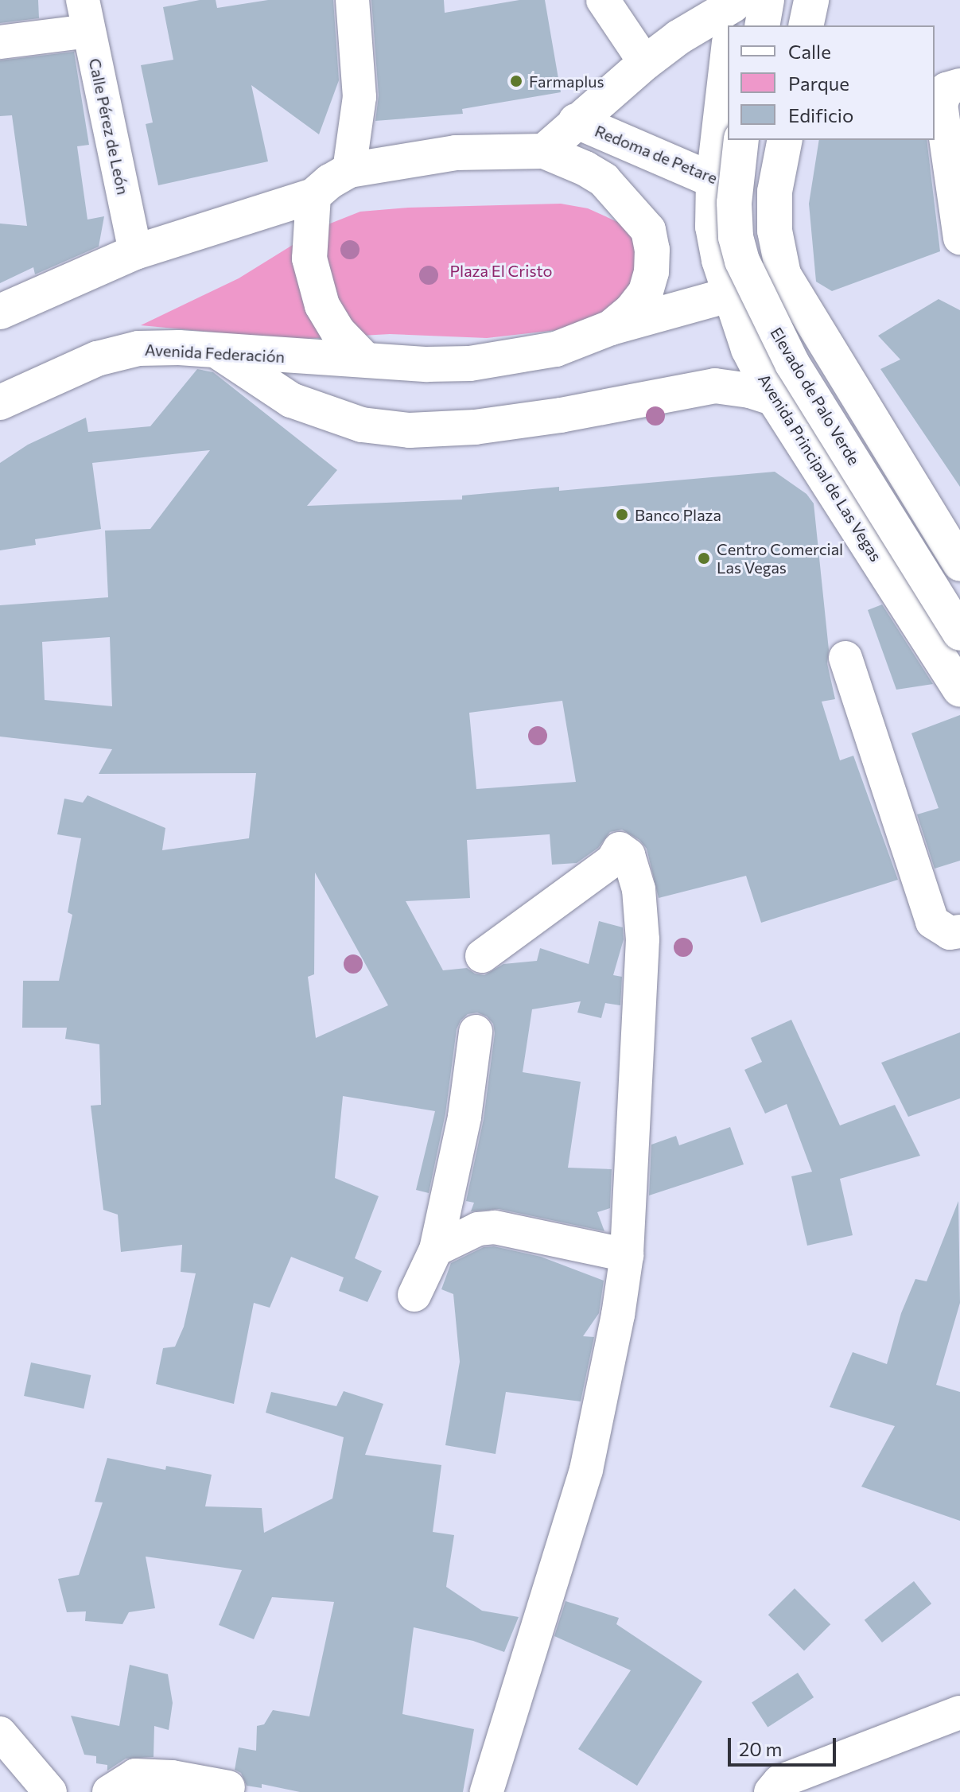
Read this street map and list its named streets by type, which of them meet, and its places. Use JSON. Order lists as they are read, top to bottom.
{
  "streets": {
    "street": [
      "Calle Pérez de León",
      "Redoma de Petare",
      "Avenida Federación",
      "Elevado de Palo Verde",
      "Avenida Principal de Las Vegas"
    ]
  },
  "crossings": [
    ["Redoma de Petare", "Avenida Principal de Las Vegas"]
  ],
  "parks": ["Plaza El Cristo"],
  "places": ["Farmaplus", "Banco Plaza", "Centro Comercial Las Vegas"],
  "legend": ["Calle", "Parque", "Edificio"],
  "scale_bar": "20 m"
}
